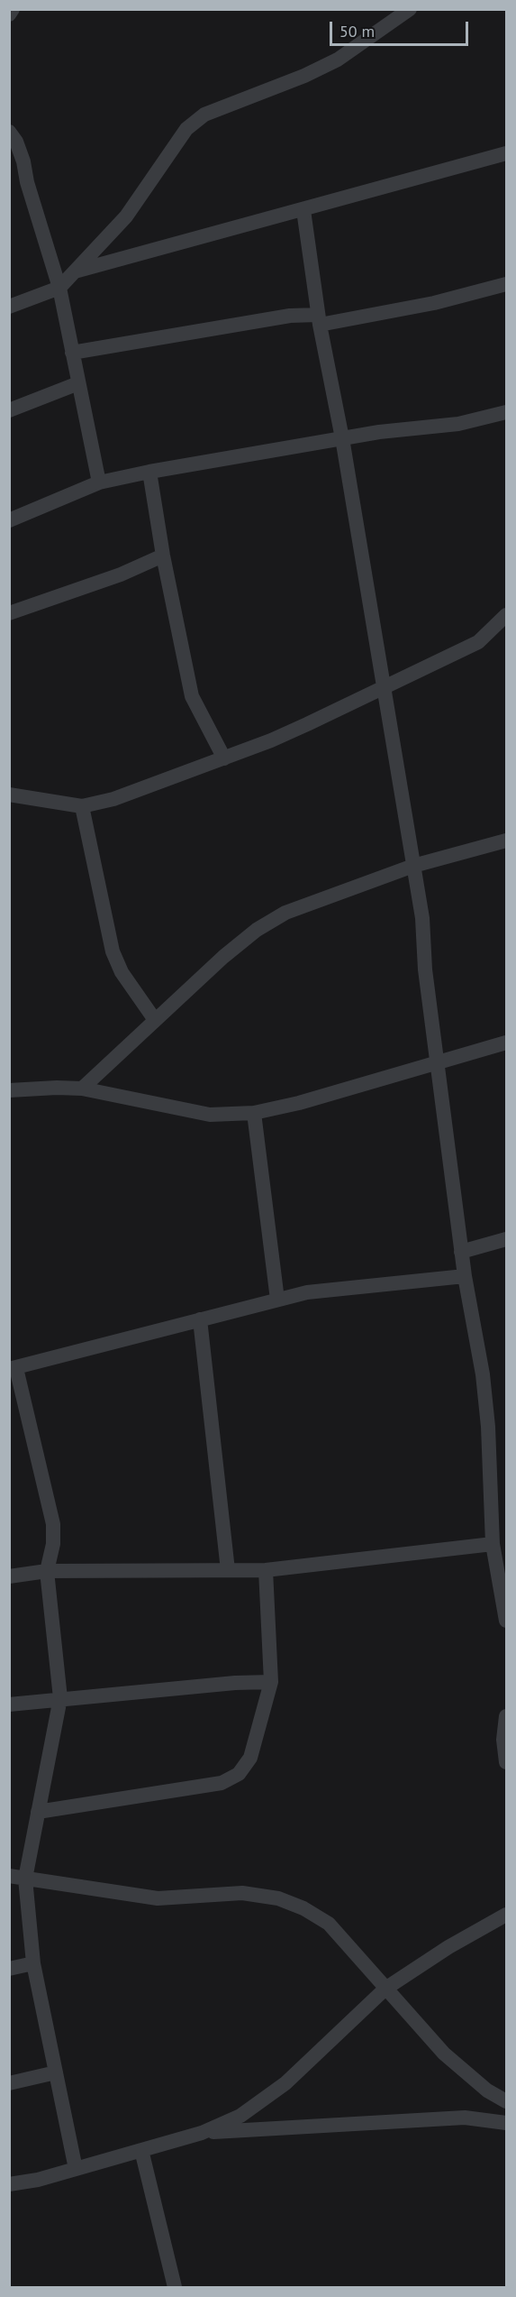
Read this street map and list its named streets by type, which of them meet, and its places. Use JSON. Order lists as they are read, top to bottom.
{
  "scale_bar": "50 m"
}
